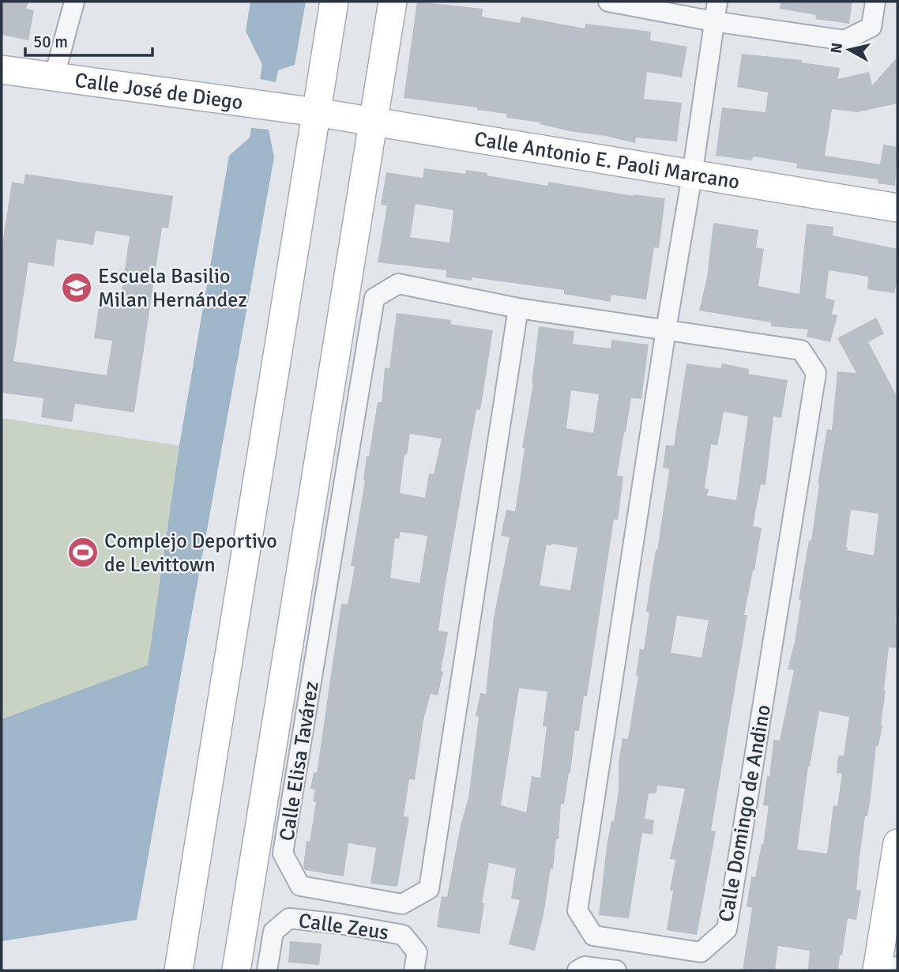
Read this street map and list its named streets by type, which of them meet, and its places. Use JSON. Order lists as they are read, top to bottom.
{
  "streets": {
    "street": [
      "Calle José de Diego",
      "Calle Antonio E. Paoli Marcano",
      "Calle Elisa Tavárez",
      "Calle Domingo de Andino",
      "Calle Zeus"
    ]
  },
  "crossings": [
    ["Calle José de Diego", "Calle Antonio E. Paoli Marcano"],
    ["Calle Antonio E. Paoli Marcano", "Calle Domingo de Andino"],
    ["Calle Elisa Tavárez", "Calle Domingo de Andino"]
  ],
  "places": {
    "school or university": ["Escuela Basilio Milan Hernández"],
    "sports": ["Complejo Deportivo de Levittown"]
  },
  "scale_bar": "50 m",
  "north": "left"
}
